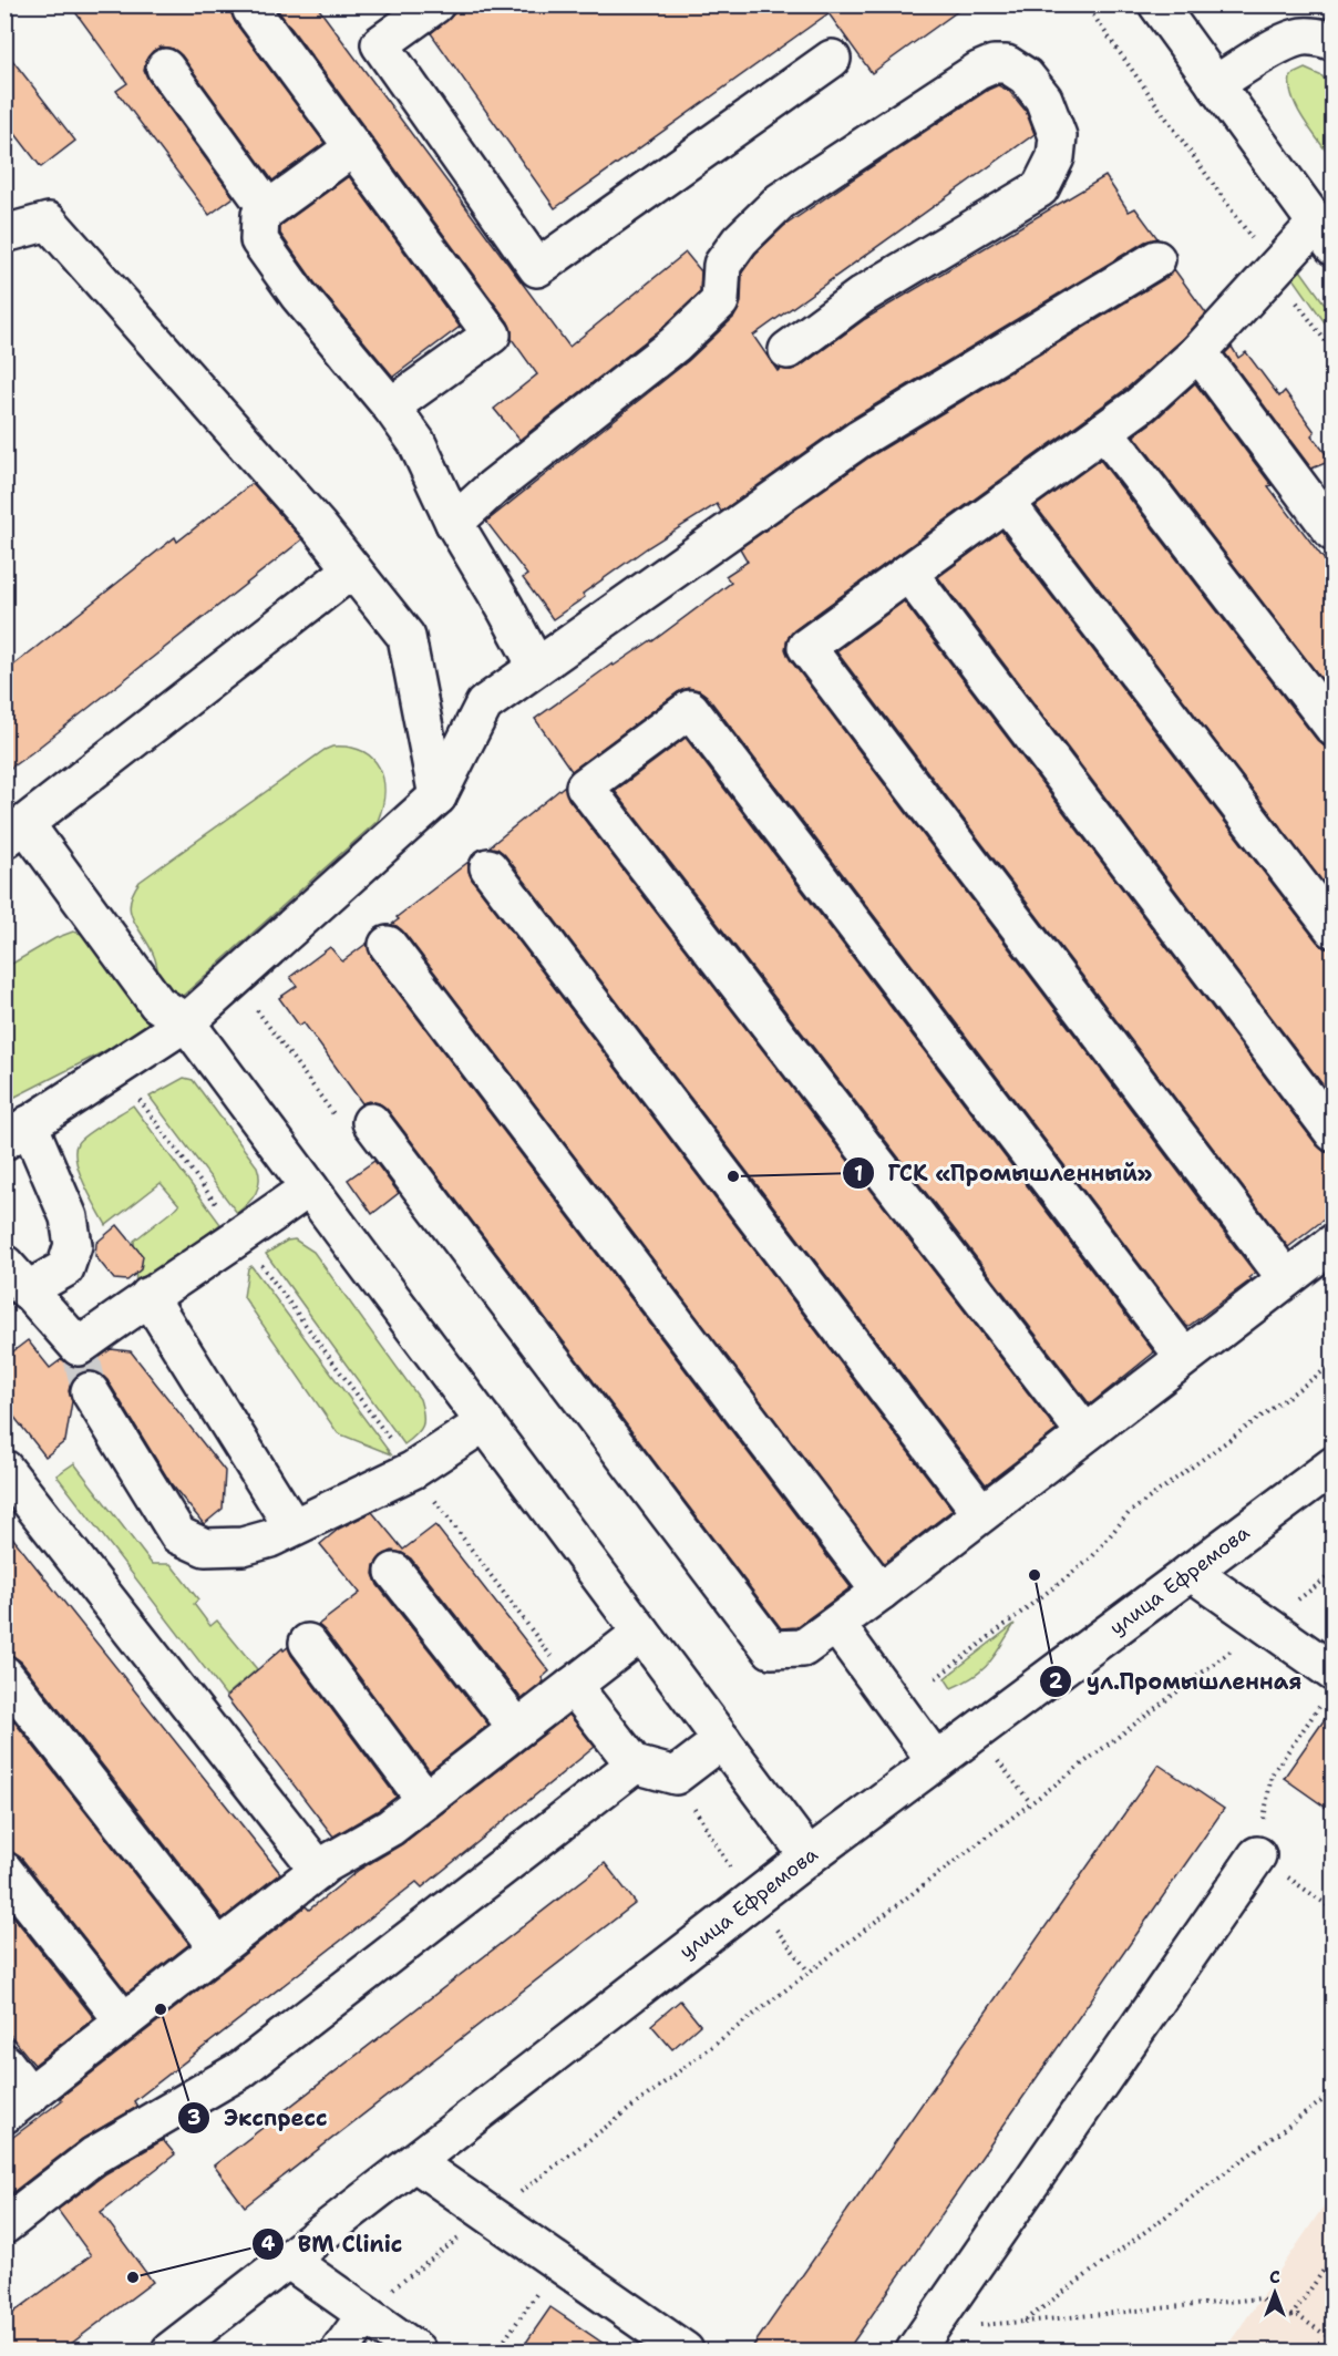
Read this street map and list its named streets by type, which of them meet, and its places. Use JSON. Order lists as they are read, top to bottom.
{
  "streets": {
    "street": ["улица Ефремова"]
  },
  "places": [
    "ГСК «Промышленный»",
    "ул.Промышленная",
    "Экспресс",
    "BM Clinic"
  ],
  "north": "top"
}
